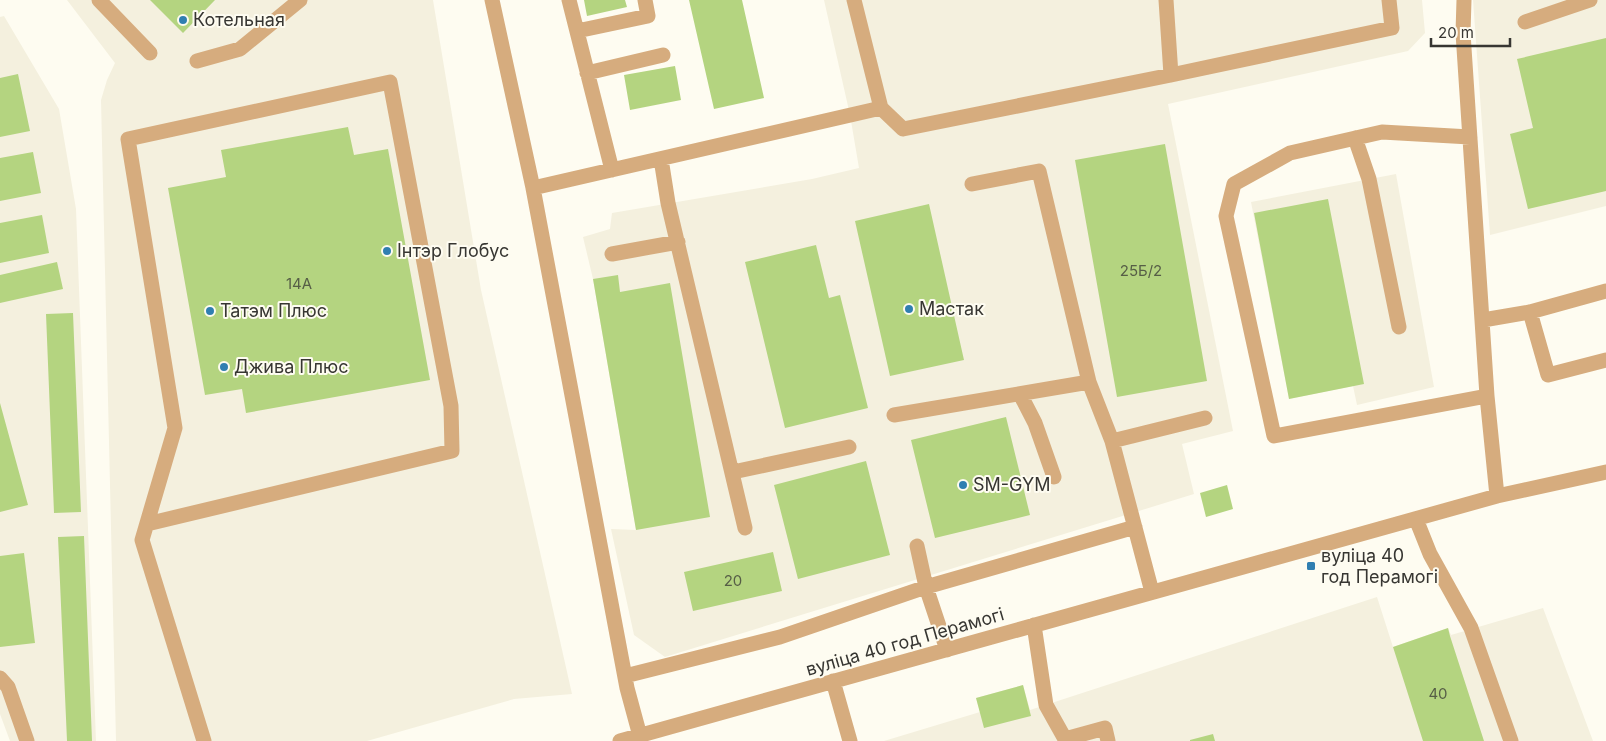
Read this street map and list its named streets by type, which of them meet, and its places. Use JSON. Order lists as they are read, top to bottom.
{
  "streets": {
    "street": ["вуліца 40 год Перамогі"]
  },
  "places": {
    "other": [
      "Котельная",
      "Інтэр Глобус",
      "Мастак",
      "Татэм Плюс",
      "Джива Плюс",
      "SM-GYM"
    ],
    "transit": ["вуліца 40 год Перамогі"]
  },
  "house_numbers": [
    "25Б/2",
    "14А",
    "20",
    "40"
  ],
  "scale_bar": "20 m"
}
